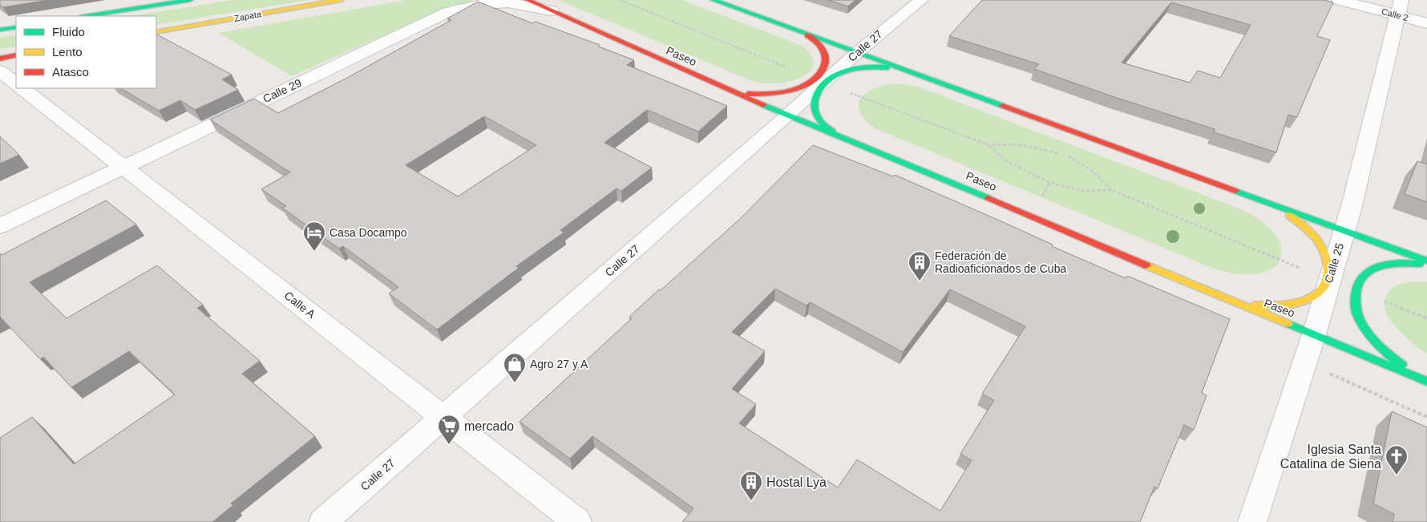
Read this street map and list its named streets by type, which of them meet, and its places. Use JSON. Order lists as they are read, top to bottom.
{
  "streets": {
    "main road": ["Zapata", "Paseo"],
    "street": [
      "Calle 2",
      "Calle 27",
      "Calle 29",
      "Calle 25",
      "Calle A"
    ]
  },
  "crossings": [
    ["Calle 2", "Calle 25"],
    ["Calle 27", "Paseo"],
    ["Calle 27", "Calle A"],
    ["Paseo", "Calle 29"],
    ["Paseo", "Calle 25"],
    ["Calle 29", "Calle A"]
  ],
  "places": {
    "hotel": ["Casa Docampo"],
    "building": ["Federación de Radioaficionados de Cuba", "Hostal Lya"],
    "shop": ["Agro 27 y A"],
    "supermarket": ["mercado"],
    "church": ["Iglesia Santa Catalina de Siena"]
  },
  "legend": ["Fluido", "Lento", "Atasco"]
}
